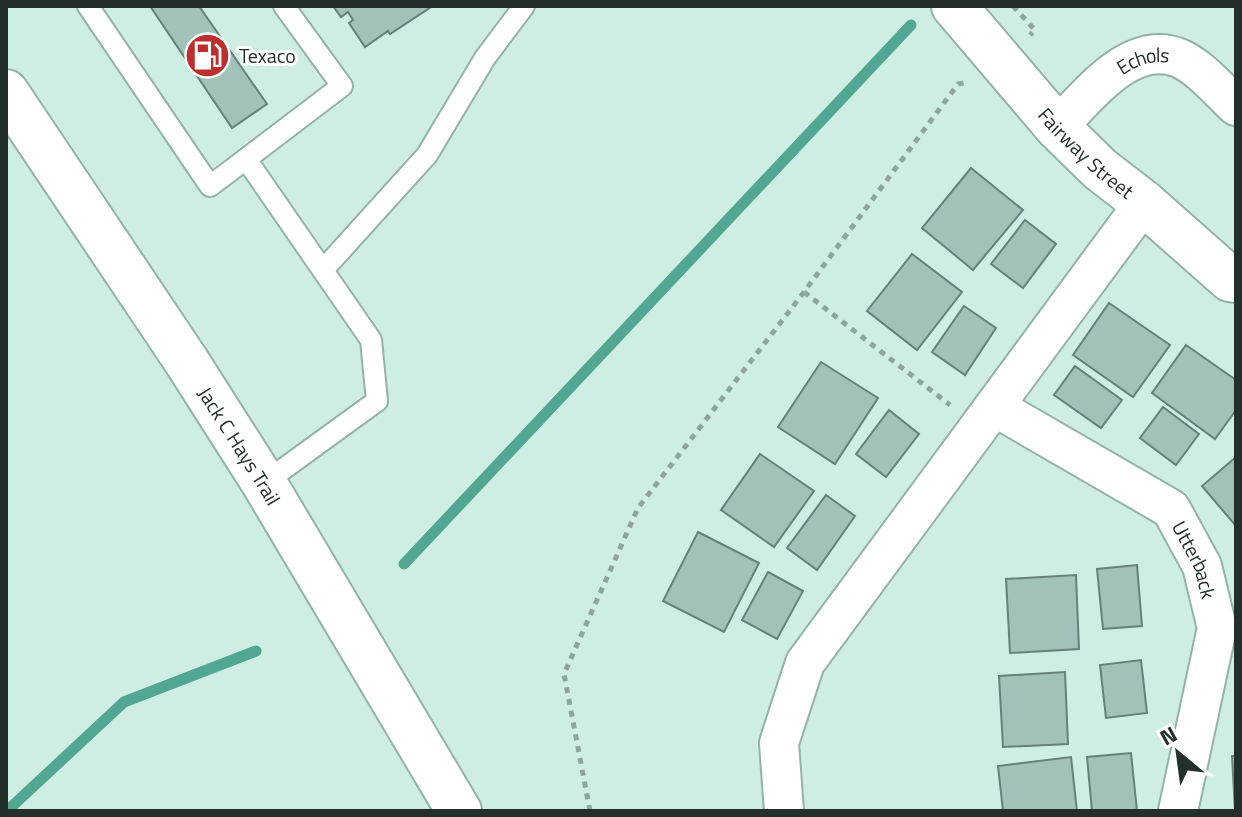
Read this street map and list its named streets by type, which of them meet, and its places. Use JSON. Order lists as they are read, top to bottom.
{
  "streets": {
    "main road": ["Fairway Street", "Jack C Hays Trail"],
    "street": ["Echols", "Utterback"]
  },
  "crossings": [
    ["Echols", "Fairway Street"]
  ],
  "places": {
    "fuel station": ["Texaco"]
  },
  "north": "top left"
}
